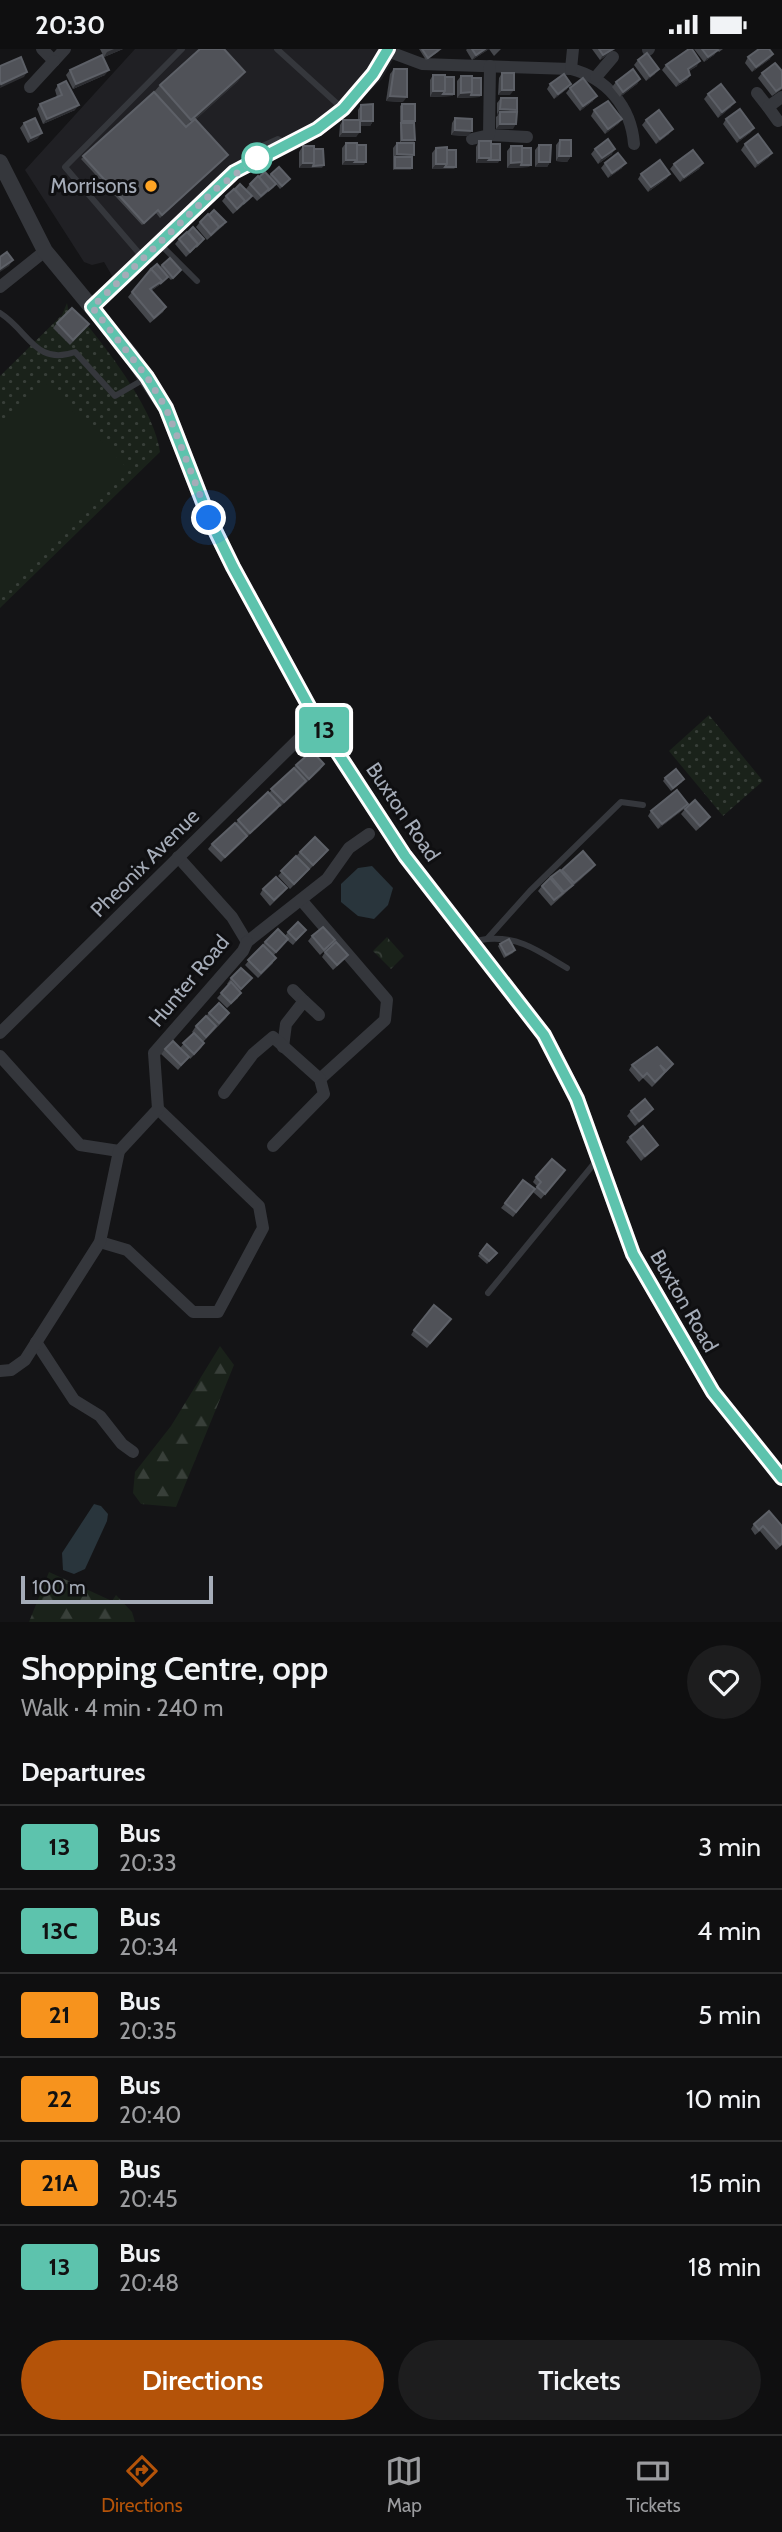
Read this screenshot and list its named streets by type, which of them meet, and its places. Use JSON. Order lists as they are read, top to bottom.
{
  "streets": {
    "street": ["Buxton Road", "Pheonix Avenue", "Hunter Road"]
  },
  "crossings": [
    ["Buxton Road", "Pheonix Avenue"]
  ],
  "places": ["Morrisons"],
  "lines": ["bus line 13"],
  "scale_bar": "100 m",
  "page": {
    "status": "20:30",
    "on_map": "13",
    "scale": "100 m",
    "heading": [
      ["Shopping Centre, opp", "Walk · 4 min · 240 m"],
      "Departures"
    ],
    "list": [
      {
        "mark": "13",
        "name": "Bus",
        "note": "20:33",
        "value": "3 min"
      },
      {
        "mark": "13C",
        "name": "Bus",
        "note": "20:34",
        "value": "4 min"
      },
      {
        "mark": "21",
        "name": "Bus",
        "note": "20:35",
        "value": "5 min"
      },
      {
        "mark": "22",
        "name": "Bus",
        "note": "20:40",
        "value": "10 min"
      },
      {
        "mark": "21A",
        "name": "Bus",
        "note": "20:45",
        "value": "15 min"
      },
      {
        "mark": "13",
        "name": "Bus",
        "note": "20:48",
        "value": "18 min"
      }
    ],
    "buttons": ["Directions", "Tickets"],
    "tabs": ["Directions", "Map", "Tickets"]
  }
}
